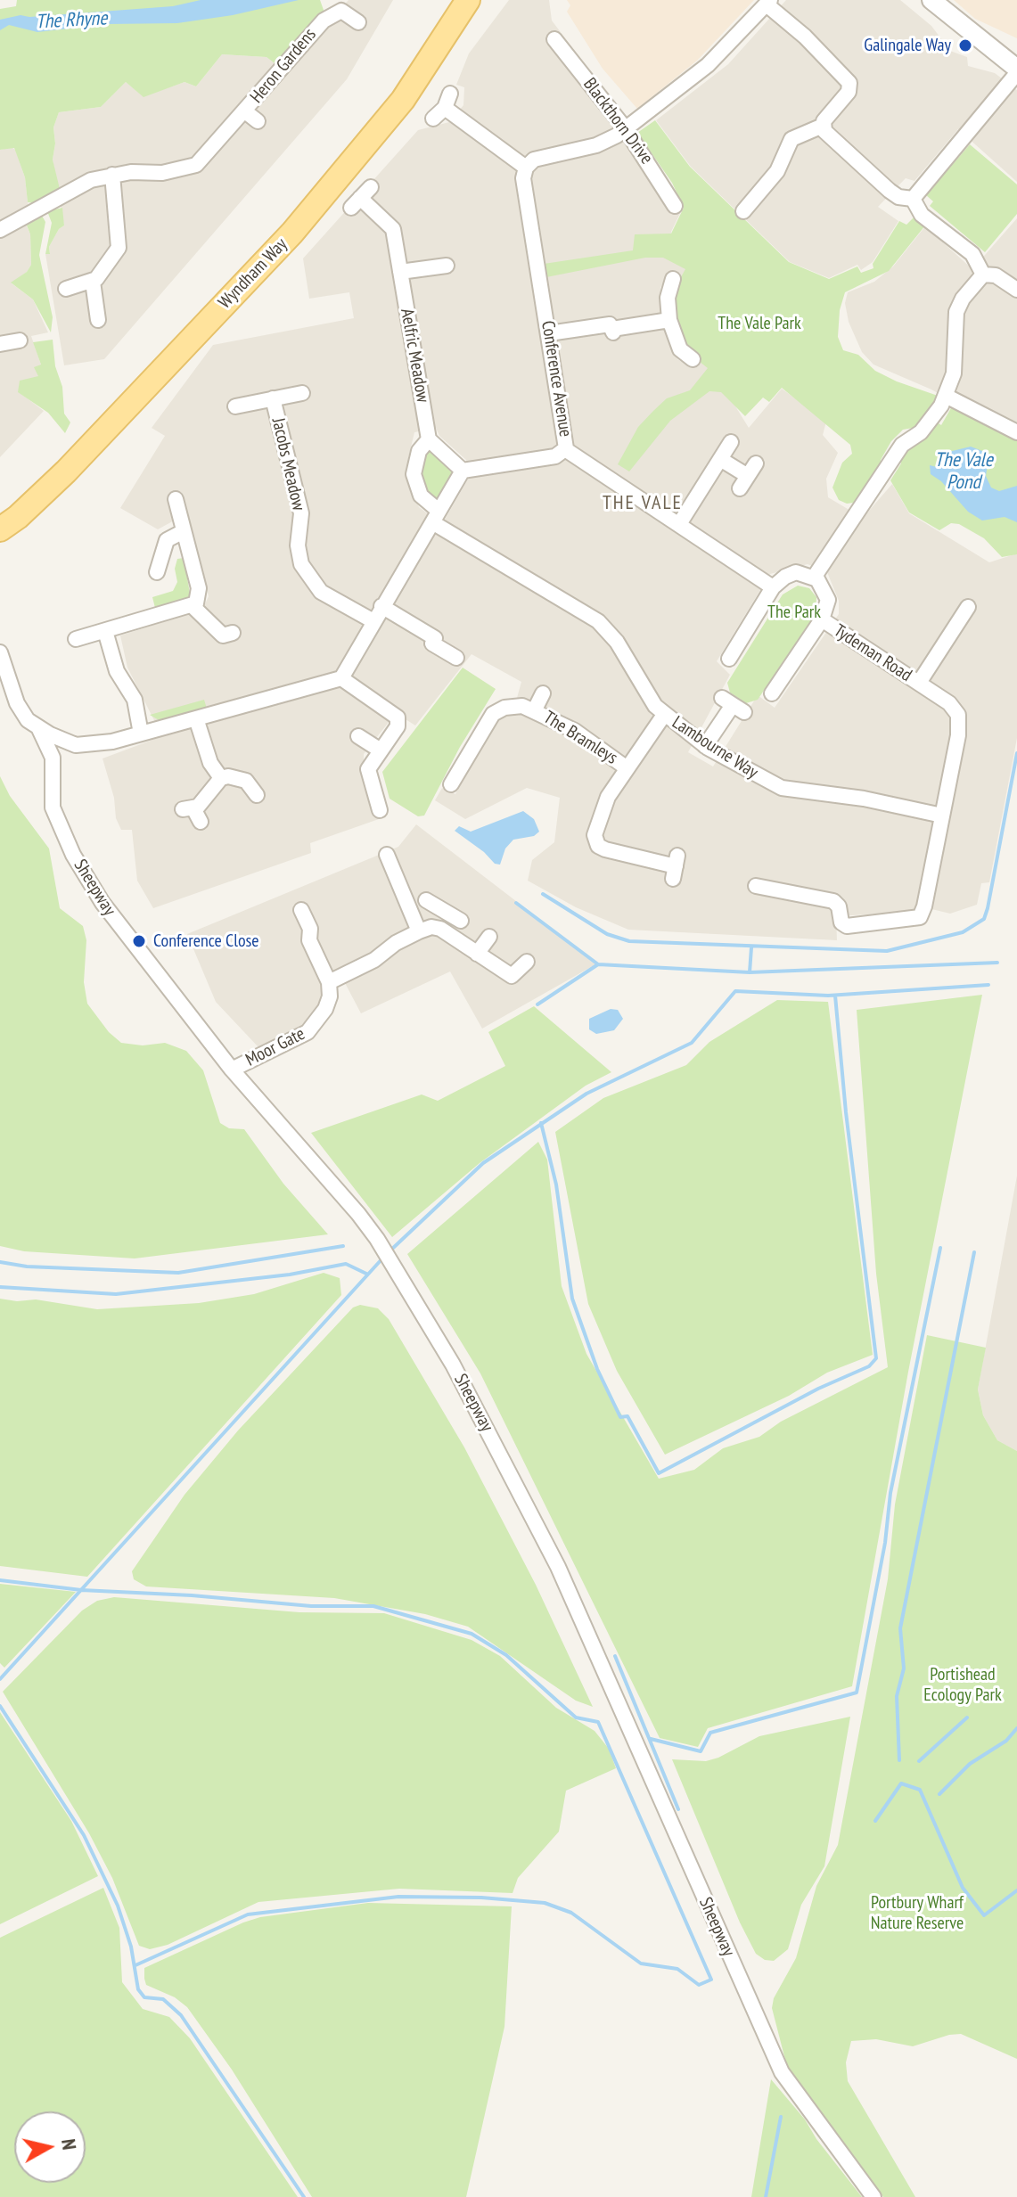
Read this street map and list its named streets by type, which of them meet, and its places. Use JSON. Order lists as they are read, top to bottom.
{
  "streets": {
    "main road": ["Wyndham Way"],
    "street": [
      "Heron Gardens",
      "Blackthorn Drive",
      "Aelfric Meadow",
      "Conference Avenue",
      "Jacobs Meadow",
      "Tydeman Road",
      "The Bramleys",
      "Lambourne Way",
      "Sheepway",
      "Moor Gate"
    ]
  },
  "crossings": [
    ["Tydeman Road", "Lambourne Way"],
    ["The Bramleys", "Lambourne Way"],
    ["Sheepway", "Moor Gate"]
  ],
  "districts": ["THE VALE"],
  "water": ["The Rhyne", "The Vale Pond"],
  "parks": [
    "The Vale Park",
    "The Park",
    "Portishead Ecology Park",
    "Portbury Wharf Nature Reserve"
  ],
  "places": ["Galingale Way", "Conference Close"],
  "north": "right"
}
